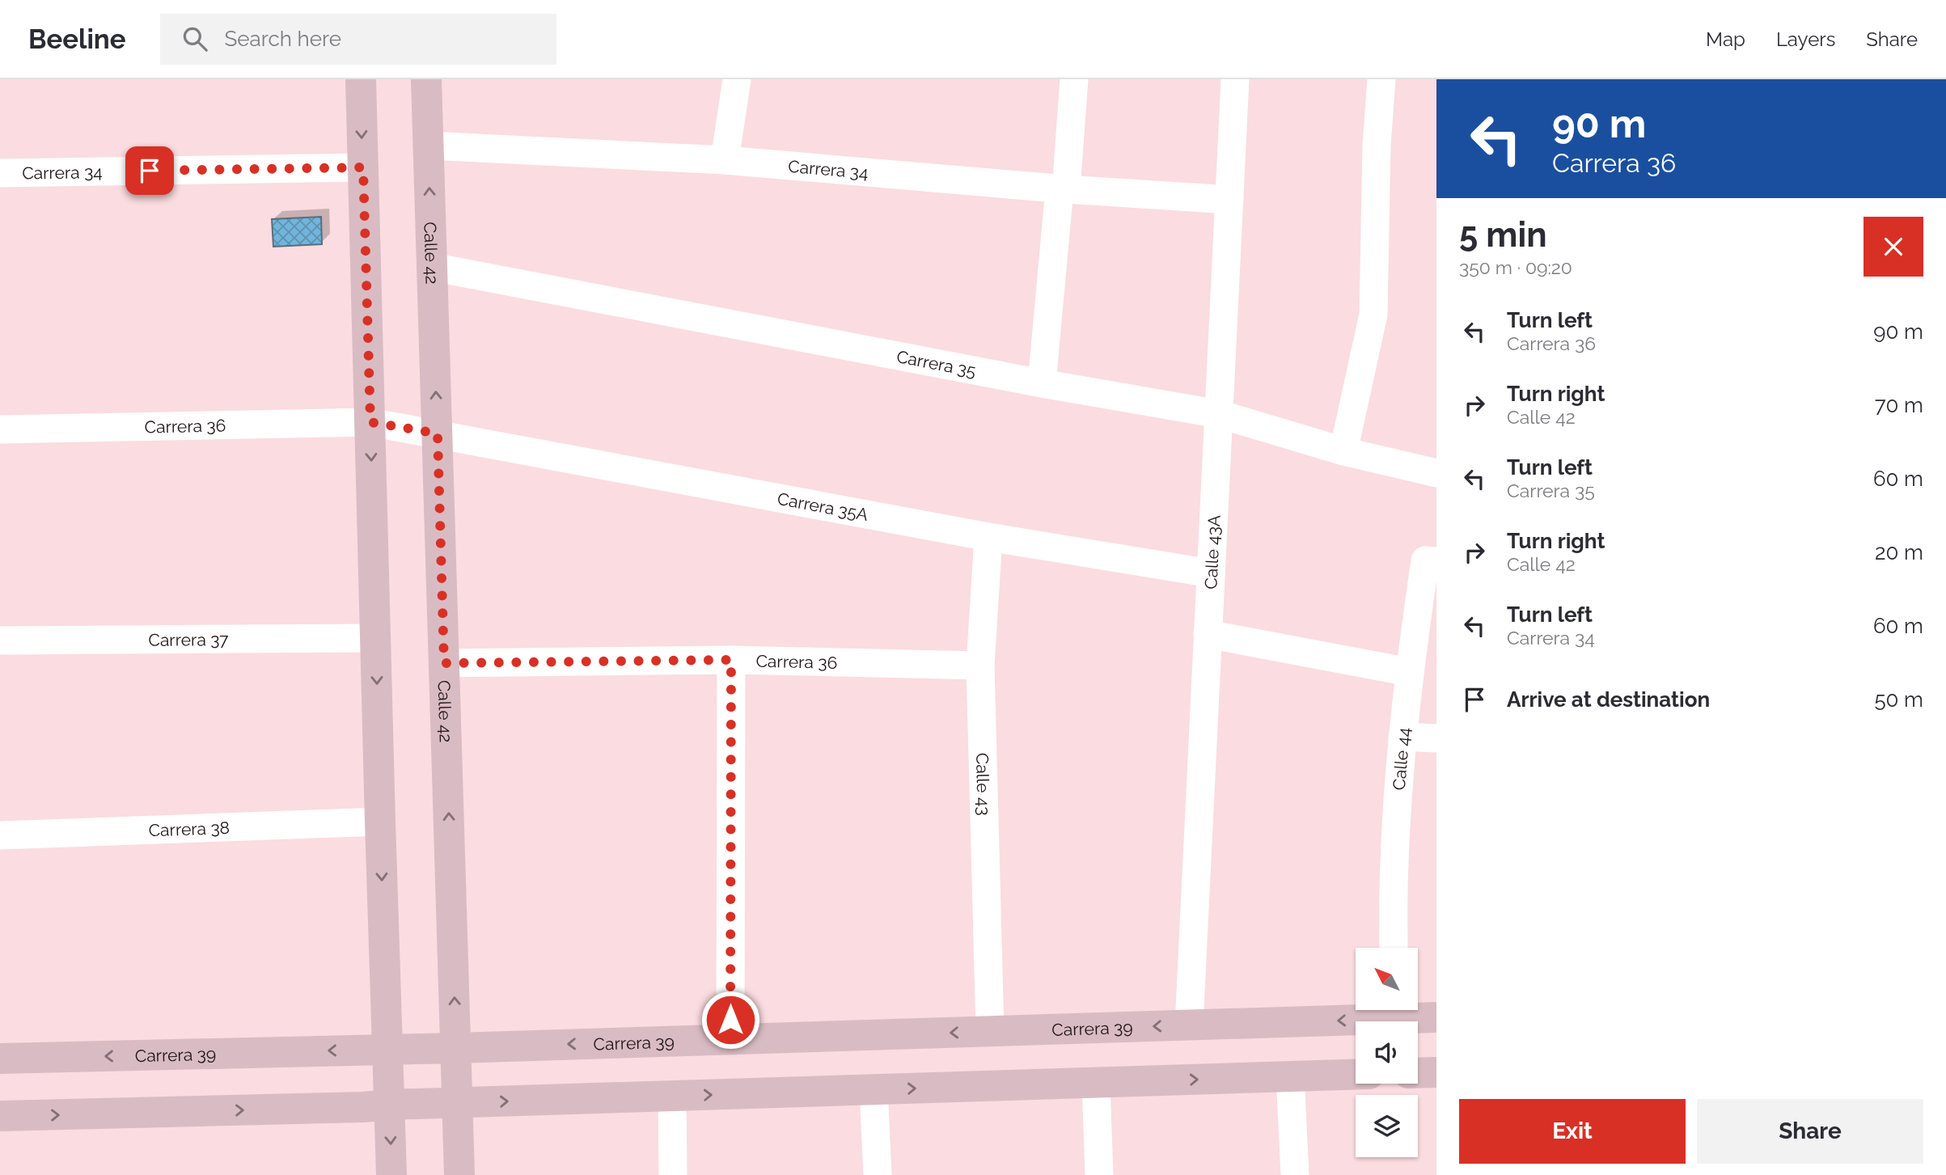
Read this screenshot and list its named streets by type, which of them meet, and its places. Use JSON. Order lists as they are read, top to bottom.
{
  "streets": {
    "main road": ["Calle 42", "Carrera 39"],
    "street": [
      "Carrera 34",
      "Carrera 35",
      "Carrera 36",
      "Carrera 35A",
      "Calle 43A",
      "Carrera 37",
      "Calle 44",
      "Calle 43",
      "Carrera 38"
    ]
  },
  "crossings": [
    ["Carrera 34", "Calle 42"],
    ["Carrera 34", "Calle 43A"],
    ["Calle 42", "Carrera 35"],
    ["Calle 42", "Carrera 36"],
    ["Calle 42", "Carrera 35A"],
    ["Calle 42", "Carrera 39"],
    ["Carrera 35", "Calle 43A"],
    ["Carrera 36", "Calle 43"],
    ["Carrera 35A", "Calle 43A"],
    ["Carrera 35A", "Calle 43"],
    ["Calle 43A", "Carrera 39"],
    ["Calle 43", "Carrera 39"]
  ],
  "north": "top left",
  "page": {
    "header": "Beeline",
    "search": "Search here",
    "nav": ["Map", "Layers", "Share"],
    "turn": ["90 m", "Carrera 36"],
    "heading": ["5 min", "350 m · 09:20"],
    "list": [
      {
        "name": "Turn left",
        "note": "Carrera 36",
        "value": "90 m"
      },
      {
        "name": "Turn right",
        "note": "Calle 42",
        "value": "70 m"
      },
      {
        "name": "Turn left",
        "note": "Carrera 35",
        "value": "60 m"
      },
      {
        "name": "Turn right",
        "note": "Calle 42",
        "value": "20 m"
      },
      {
        "name": "Turn left",
        "note": "Carrera 34",
        "value": "60 m"
      },
      {
        "name": "Arrive at destination",
        "value": "50 m"
      }
    ],
    "buttons": ["Exit", "Share"]
  }
}
